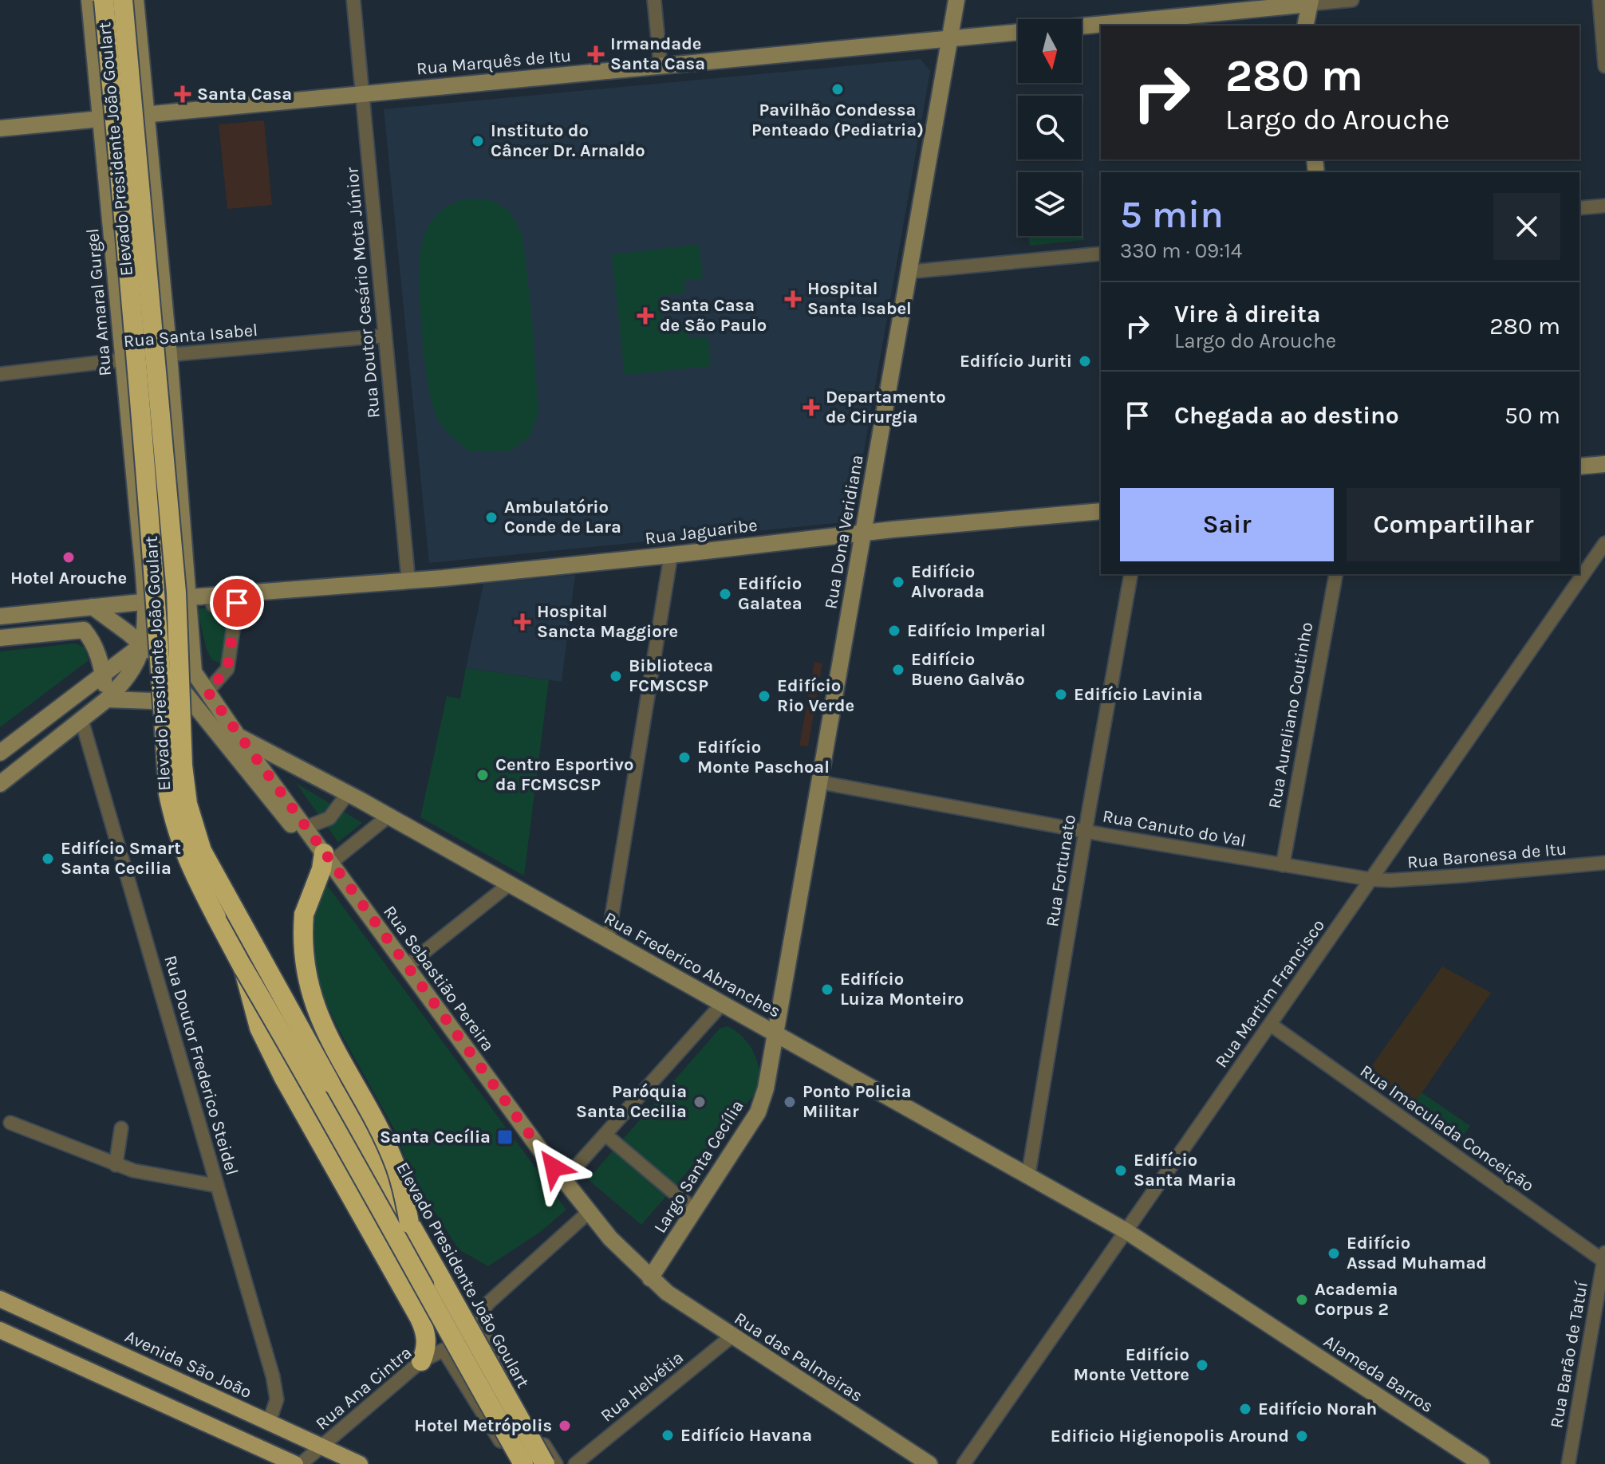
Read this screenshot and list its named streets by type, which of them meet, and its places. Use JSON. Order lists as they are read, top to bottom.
{
  "streets": {
    "highway": ["Elevado Presidente João Goulart"],
    "main road": ["Avenida São João"],
    "street": [
      "Rua Marquês de Itu",
      "Rua Doutor Cesário Mota Júnior",
      "Rua Amaral Gurgel",
      "Rua Santa Isabel",
      "Rua Jaguaribe",
      "Rua Dona Veridiana",
      "Rua Aureliano Coutinho",
      "Rua Canuto do Val",
      "Rua Baronesa de Itu",
      "Rua Fortunato",
      "Rua Frederico Abranches",
      "Rua Sebastião Pereira",
      "Rua Martim Francisco",
      "Rua Doutor Frederico Steidel",
      "Rua Imaculada Conceição",
      "Largo Santa Cecília",
      "Rua Barão de Tatuí",
      "Rua das Palmeiras",
      "Alameda Barros",
      "Rua Helvétia",
      "Rua Ana Cintra"
    ]
  },
  "crossings": [
    ["Rua Marquês de Itu", "Rua Doutor Cesário Mota Júnior"],
    ["Rua Marquês de Itu", "Rua Amaral Gurgel"],
    ["Rua Marquês de Itu", "Rua Dona Veridiana"],
    ["Rua Doutor Cesário Mota Júnior", "Rua Santa Isabel"],
    ["Rua Doutor Cesário Mota Júnior", "Rua Jaguaribe"],
    ["Rua Amaral Gurgel", "Rua Santa Isabel"],
    ["Rua Amaral Gurgel", "Rua Jaguaribe"],
    ["Rua Jaguaribe", "Rua Dona Veridiana"],
    ["Rua Jaguaribe", "Rua Sebastião Pereira"],
    ["Rua Dona Veridiana", "Rua Canuto do Val"],
    ["Rua Dona Veridiana", "Rua Frederico Abranches"],
    ["Rua Dona Veridiana", "Largo Santa Cecília"],
    ["Rua Aureliano Coutinho", "Rua Canuto do Val"],
    ["Rua Canuto do Val", "Rua Baronesa de Itu"],
    ["Rua Canuto do Val", "Rua Fortunato"],
    ["Rua Canuto do Val", "Rua Martim Francisco"],
    ["Rua Baronesa de Itu", "Rua Martim Francisco"],
    ["Rua Fortunato", "Rua Frederico Abranches"],
    ["Rua Frederico Abranches", "Rua Sebastião Pereira"],
    ["Rua Frederico Abranches", "Rua Martim Francisco"],
    ["Rua Frederico Abranches", "Largo Santa Cecília"],
    ["Rua Frederico Abranches", "Alameda Barros"],
    ["Rua Sebastião Pereira", "Largo Santa Cecília"],
    ["Rua Sebastião Pereira", "Rua das Palmeiras"],
    ["Rua Martim Francisco", "Rua Imaculada Conceição"],
    ["Rua Martim Francisco", "Alameda Barros"],
    ["Rua Doutor Frederico Steidel", "Avenida São João"],
    ["Rua Imaculada Conceição", "Rua Barão de Tatuí"],
    ["Largo Santa Cecília", "Rua das Palmeiras"],
    ["Rua das Palmeiras", "Rua Helvétia"],
    ["Avenida São João", "Rua Ana Cintra"]
  ],
  "places": {
    "health": [
      "Irmandade Santa Casa",
      "Santa Casa",
      "Hospital Santa Isabel",
      "Santa Casa de São Paulo",
      "Departamento de Cirurgia",
      "Hospital Sancta Maggiore"
    ],
    "other": [
      "Pavilhão Condessa Penteado (Pediatria)",
      "Instituto do Câncer Dr. Arnaldo",
      "Edifício Juriti",
      "Ambulatório Conde de Lara",
      "Hotel Arouche",
      "Edifício Alvorada",
      "Edifício Galatea",
      "Edifício Imperial",
      "Edifício Bueno Galvão",
      "Biblioteca FCMSCSP",
      "Edifício Lavinia",
      "Edifício Rio Verde",
      "Edifício Monte Paschoal",
      "Centro Esportivo da FCMSCSP",
      "Edifício Smart Santa Cecilia",
      "Edifício Luiza Monteiro",
      "Paróquia Santa Cecilia",
      "Ponto Policia Militar",
      "Edifício Santa Maria",
      "Edifício Assad Muhamad",
      "Academia Corpus 2",
      "Edifício Monte Vettore",
      "Edifício Norah",
      "Hotel Metrópolis",
      "Edifício Havana",
      "Edificio Higienopolis Around"
    ],
    "transit": ["Santa Cecília"]
  },
  "north": "bottom",
  "page": {
    "turn": ["280 m", "Largo do Arouche"],
    "heading": ["5 min", "330 m · 09:14"],
    "list": [
      {
        "name": "Vire à direita",
        "note": "Largo do Arouche",
        "value": "280 m"
      },
      {
        "name": "Chegada ao destino",
        "value": "50 m"
      }
    ],
    "buttons": ["Sair", "Compartilhar"]
  }
}
